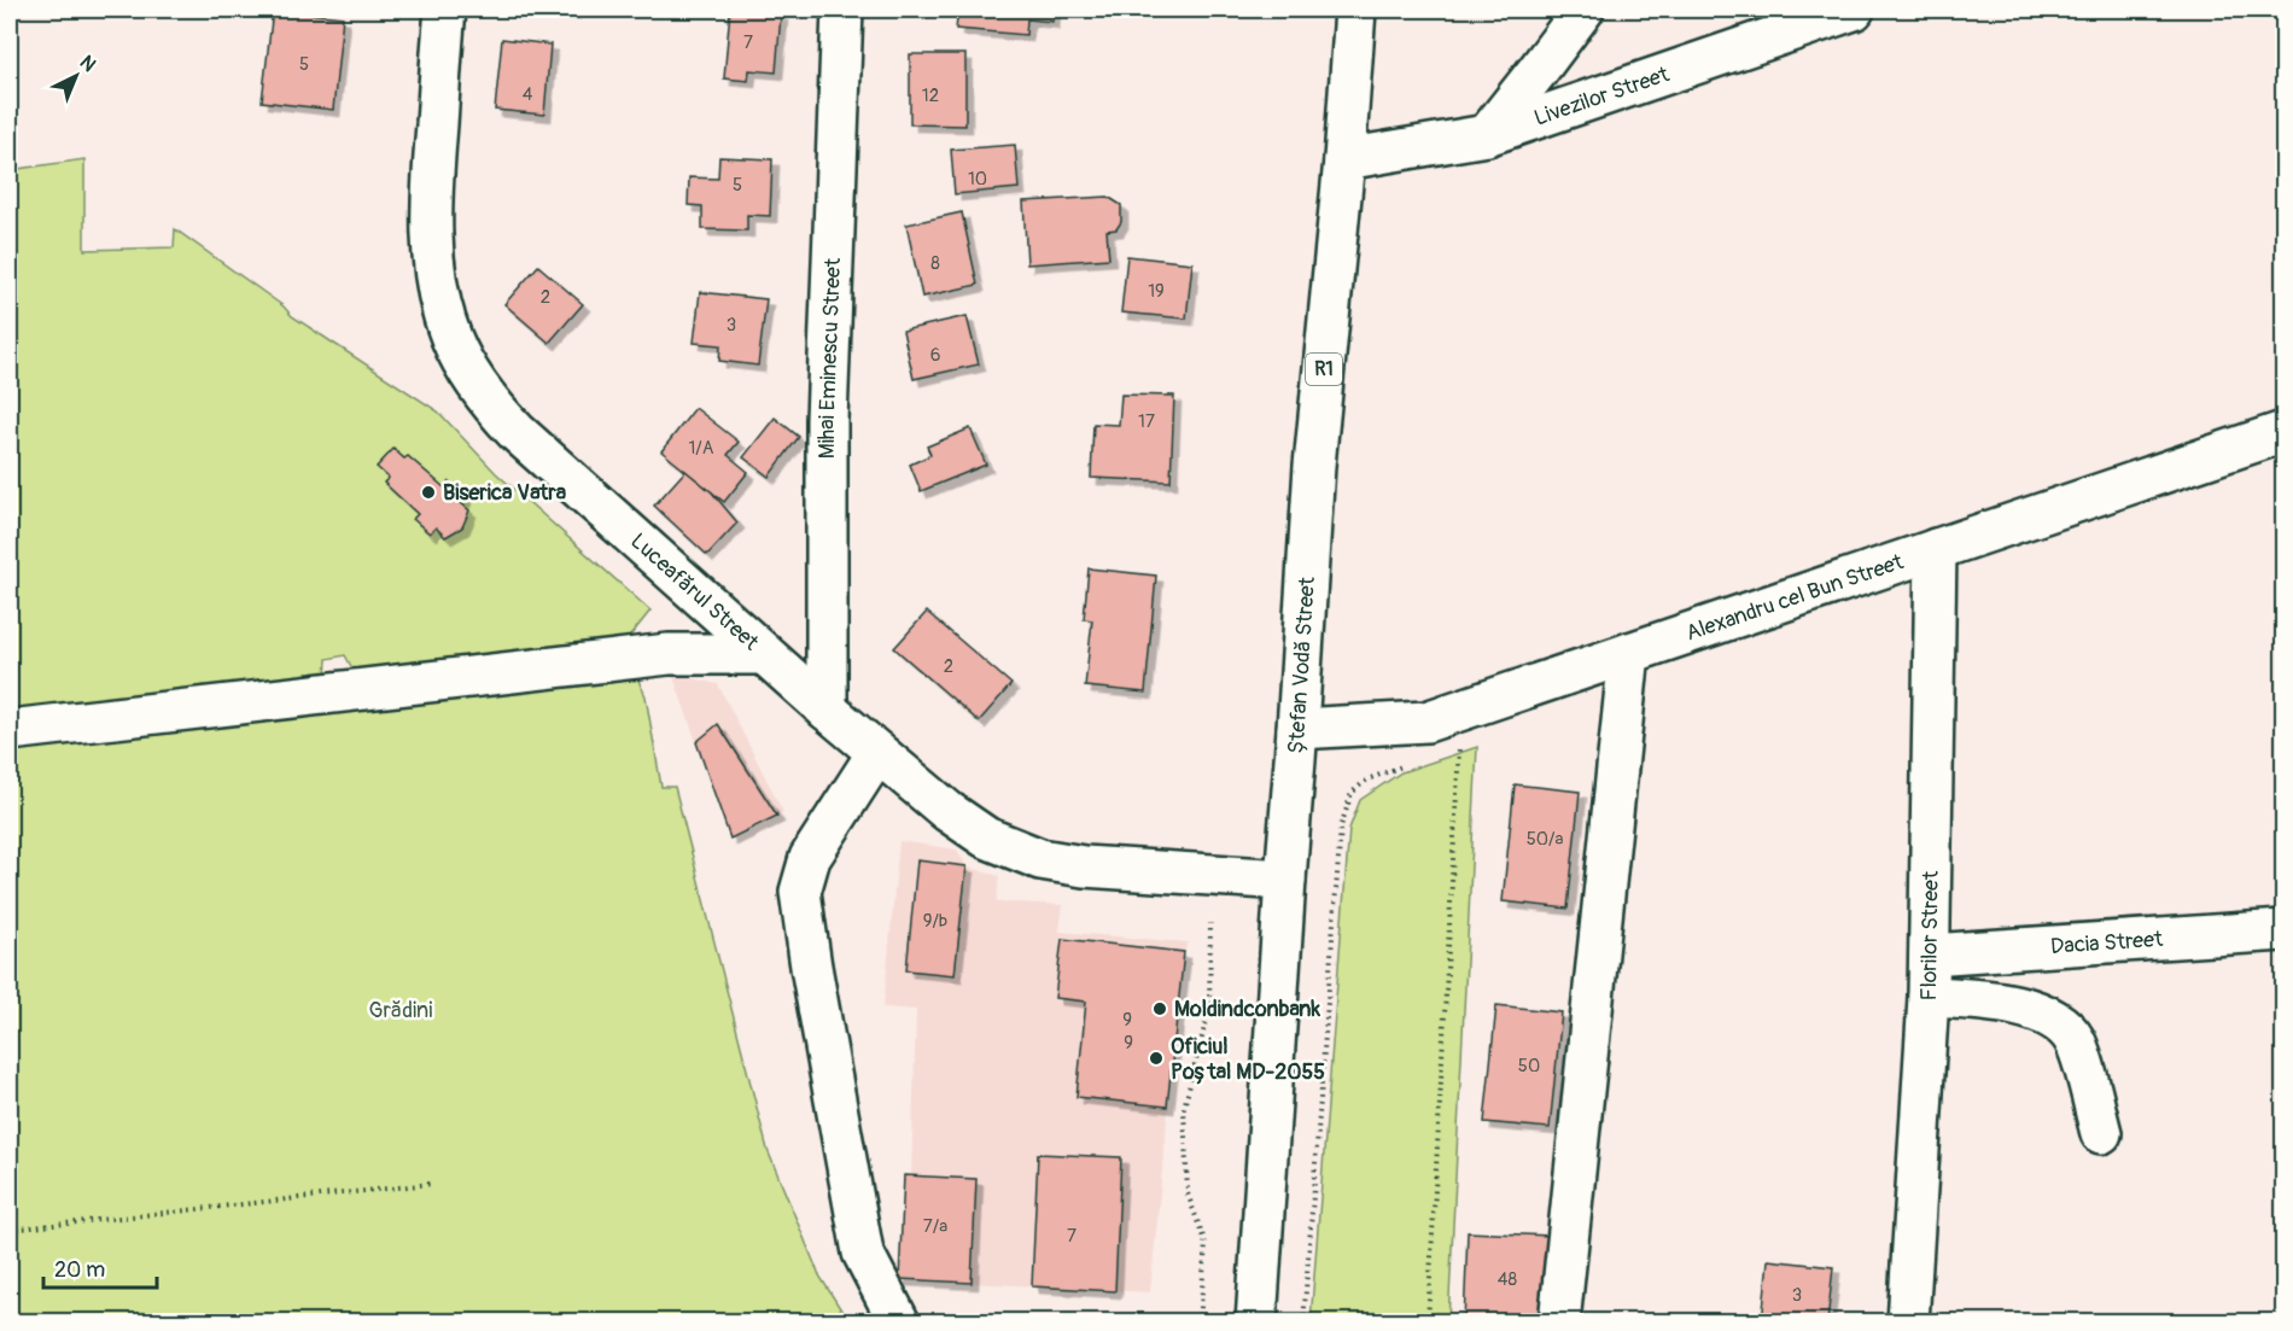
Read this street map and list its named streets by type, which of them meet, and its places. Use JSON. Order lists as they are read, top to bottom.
{
  "streets": {
    "main road": [
      "Livezilor Street",
      "Mihai Eminescu Street",
      "R1",
      "Luceafărul Street",
      "Alexandru cel Bun Street",
      "Ștefan Vodă Street",
      "Florilor Street",
      "Dacia Street"
    ]
  },
  "crossings": [
    ["Livezilor Street", "Ștefan Vodă Street"],
    ["Mihai Eminescu Street", "Luceafărul Street"],
    ["Luceafărul Street", "Ștefan Vodă Street"],
    ["Alexandru cel Bun Street", "Ștefan Vodă Street"],
    ["Alexandru cel Bun Street", "Florilor Street"],
    ["Florilor Street", "Dacia Street"]
  ],
  "parks": ["Grădini"],
  "places": ["Biserica Vatra", "Moldindconbank", "Oficiul Poștal MD-2055"],
  "house_numbers": [
    "7",
    "5",
    "4",
    "12",
    "10",
    "5",
    "8",
    "19",
    "2",
    "3",
    "6",
    "17",
    "1/A",
    "2",
    "50/a",
    "9/b",
    "9",
    "9",
    "50",
    "7/a",
    "7",
    "48",
    "3"
  ],
  "scale_bar": "20 m",
  "north": "top right"
}
